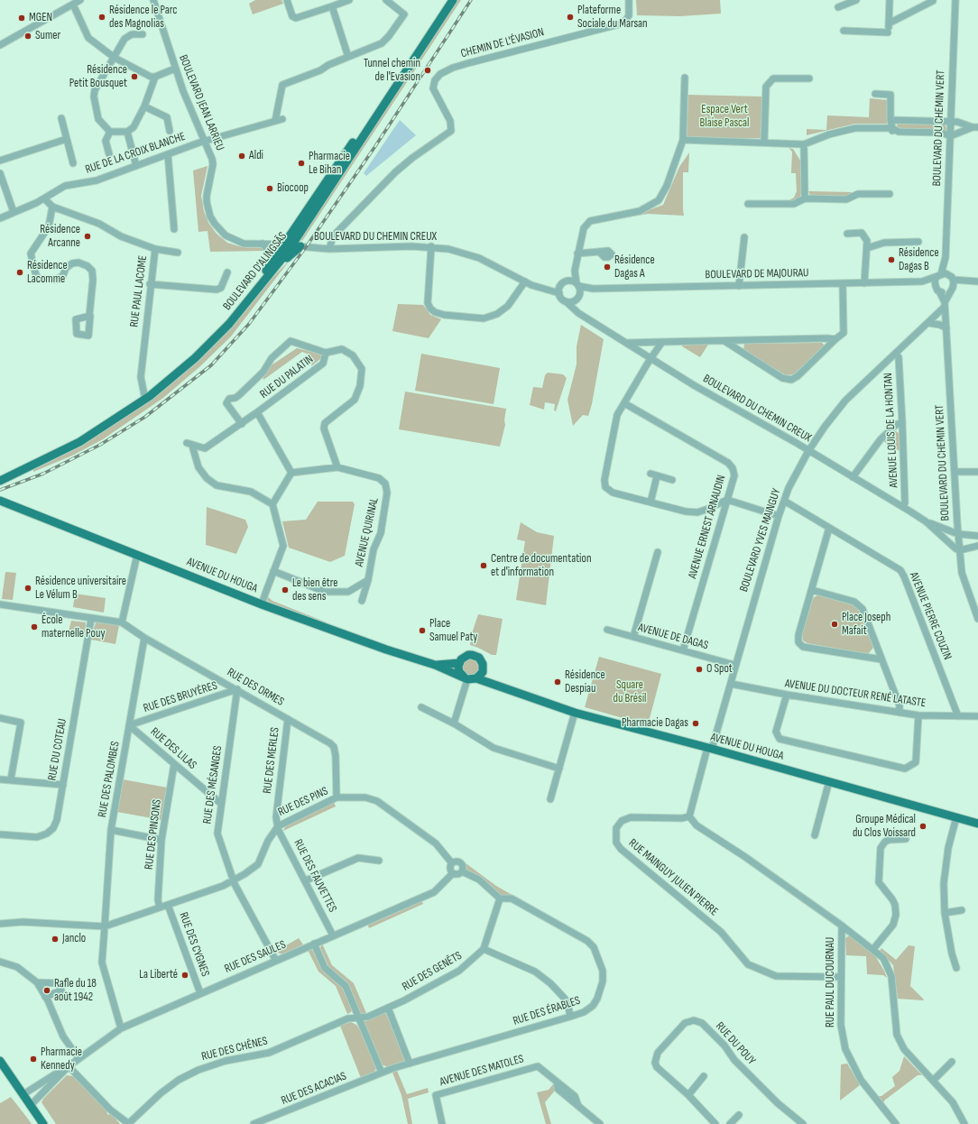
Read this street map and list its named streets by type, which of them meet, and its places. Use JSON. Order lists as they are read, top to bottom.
{
  "streets": {
    "main road": ["BOULEVARD D'ALINGSÄS", "AVENUE DU HOUGA"],
    "street": [
      "CHEMIN DE L'ÉVASION",
      "BOULEVARD JEAN LARRIEU",
      "BOULEVARD DU CHEMIN VERT",
      "RUE DE LA CROIX BLANCHE",
      "BOULEVARD DU CHEMIN CREUX",
      "BOULEVARD DE MAJOURAU",
      "RUE PAUL LACOME",
      "RUE DU PALATIN",
      "AVENUE LOUIS DE LA HONTAN",
      "AVENUE ERNEST ARNAUDIN",
      "AVENUE QUIRINAL",
      "BOULEVARD YVES MAINGUY",
      "AVENUE PIERRE COUZIN",
      "AVENUE DE DAGAS",
      "RUE DES ORMES",
      "AVENUE DU DOCTEUR RENÉ LATASTE",
      "RUE DES BRUYÈRES",
      "RUE DES LILAS",
      "RUE DU COTEAU",
      "RUE DES MERLES",
      "RUE DES PALOMBES",
      "RUE DES MÉSANGES",
      "RUE DES PINS",
      "RUE DES PINSONS",
      "RUE DES FAUVETTES",
      "RUE MAINGUY JULIEN PIERRE",
      "RUE DES CYGNES",
      "RUE DES SAULES",
      "RUE DES GENÊTS",
      "RUE PAUL DUCOURNAU",
      "RUE DES ÉRABLES",
      "RUE DU POUY",
      "RUE DES CHÊNES",
      "AVENUE DES MATOLES",
      "RUE DES ACACIAS"
    ]
  },
  "crossings": [
    ["CHEMIN DE L'ÉVASION", "BOULEVARD DU CHEMIN CREUX"],
    ["BOULEVARD JEAN LARRIEU", "RUE DE LA CROIX BLANCHE"],
    ["BOULEVARD JEAN LARRIEU", "BOULEVARD DU CHEMIN CREUX"],
    ["BOULEVARD JEAN LARRIEU", "BOULEVARD D'ALINGSÄS"],
    ["BOULEVARD DU CHEMIN VERT", "BOULEVARD DU CHEMIN CREUX"],
    ["BOULEVARD DU CHEMIN VERT", "BOULEVARD DE MAJOURAU"],
    ["BOULEVARD DU CHEMIN VERT", "BOULEVARD YVES MAINGUY"],
    ["RUE DE LA CROIX BLANCHE", "RUE PAUL LACOME"],
    ["BOULEVARD DU CHEMIN CREUX", "BOULEVARD D'ALINGSÄS"],
    ["BOULEVARD DU CHEMIN CREUX", "AVENUE LOUIS DE LA HONTAN"],
    ["BOULEVARD DU CHEMIN CREUX", "BOULEVARD YVES MAINGUY"],
    ["BOULEVARD D'ALINGSÄS", "RUE PAUL LACOME"],
    ["RUE DU PALATIN", "AVENUE QUIRINAL"],
    ["AVENUE LOUIS DE LA HONTAN", "BOULEVARD YVES MAINGUY"],
    ["AVENUE ERNEST ARNAUDIN", "AVENUE DE DAGAS"],
    ["BOULEVARD YVES MAINGUY", "AVENUE DU HOUGA"],
    ["BOULEVARD YVES MAINGUY", "AVENUE PIERRE COUZIN"],
    ["BOULEVARD YVES MAINGUY", "AVENUE DE DAGAS"],
    ["BOULEVARD YVES MAINGUY", "AVENUE DU DOCTEUR RENÉ LATASTE"],
    ["AVENUE PIERRE COUZIN", "AVENUE DU DOCTEUR RENÉ LATASTE"],
    ["RUE DES ORMES", "RUE DES BRUYÈRES"],
    ["RUE DES ORMES", "RUE DES MERLES"],
    ["RUE DES ORMES", "RUE DES PALOMBES"],
    ["RUE DES ORMES", "RUE DES MÉSANGES"],
    ["RUE DES ORMES", "RUE DES PINS"],
    ["RUE DES BRUYÈRES", "RUE DES LILAS"],
    ["RUE DES BRUYÈRES", "RUE DES PALOMBES"],
    ["RUE DES BRUYÈRES", "RUE DES MÉSANGES"],
    ["RUE DES LILAS", "RUE DES PALOMBES"],
    ["RUE DES LILAS", "RUE DES MÉSANGES"],
    ["RUE DES LILAS", "RUE DES PINSONS"],
    ["RUE DES MERLES", "RUE DES PINS"],
    ["RUE DES MERLES", "RUE DES FAUVETTES"],
    ["RUE DES PALOMBES", "RUE DES PINS"],
    ["RUE DES PALOMBES", "RUE DES SAULES"],
    ["RUE DES MÉSANGES", "RUE DES PINS"],
    ["RUE DES MÉSANGES", "RUE DES SAULES"],
    ["RUE DES PINS", "RUE DES PINSONS"],
    ["RUE DES PINS", "RUE DES FAUVETTES"],
    ["RUE DES PINS", "RUE DES CYGNES"],
    ["RUE DES PINS", "RUE DES SAULES"],
    ["RUE DES FAUVETTES", "RUE DES SAULES"],
    ["RUE MAINGUY JULIEN PIERRE", "RUE PAUL DUCOURNAU"],
    ["RUE DES CYGNES", "RUE DES SAULES"],
    ["RUE DES GENÊTS", "RUE DES CHÊNES"],
    ["RUE DES ÉRABLES", "RUE DES ACACIAS"]
  ],
  "parks": ["Espace Vert Blaise Pascal", "Square du Brésil"],
  "places": [
    "Résidence le Parc des Magnolias",
    "Plateforme Sociale du Marsan",
    "MGEN",
    "Sumer",
    "Tunnel chemin de l'Evasion",
    "Résidence Petit Bousquet",
    "Aldi",
    "Pharmacie Le Bihan",
    "Biocoop",
    "Résidence Arcanne",
    "Résidence Dagas B",
    "Résidence Dagas A",
    "Résidence Lacomme",
    "Centre de documentation et d'information",
    "Résidence universitaire Le Vélum B",
    "Le bien être des sens",
    "Place Joseph Mafait",
    "École maternelle Pouy",
    "Place Samuel Paty",
    "O Spot",
    "Résidence Despiau",
    "Pharmacie Dagas",
    "Groupe Médical du Clos Voissard",
    "Janclo",
    "La Liberté",
    "Rafle du 18 août 1942",
    "Pharmacie Kennedy"
  ]
}
